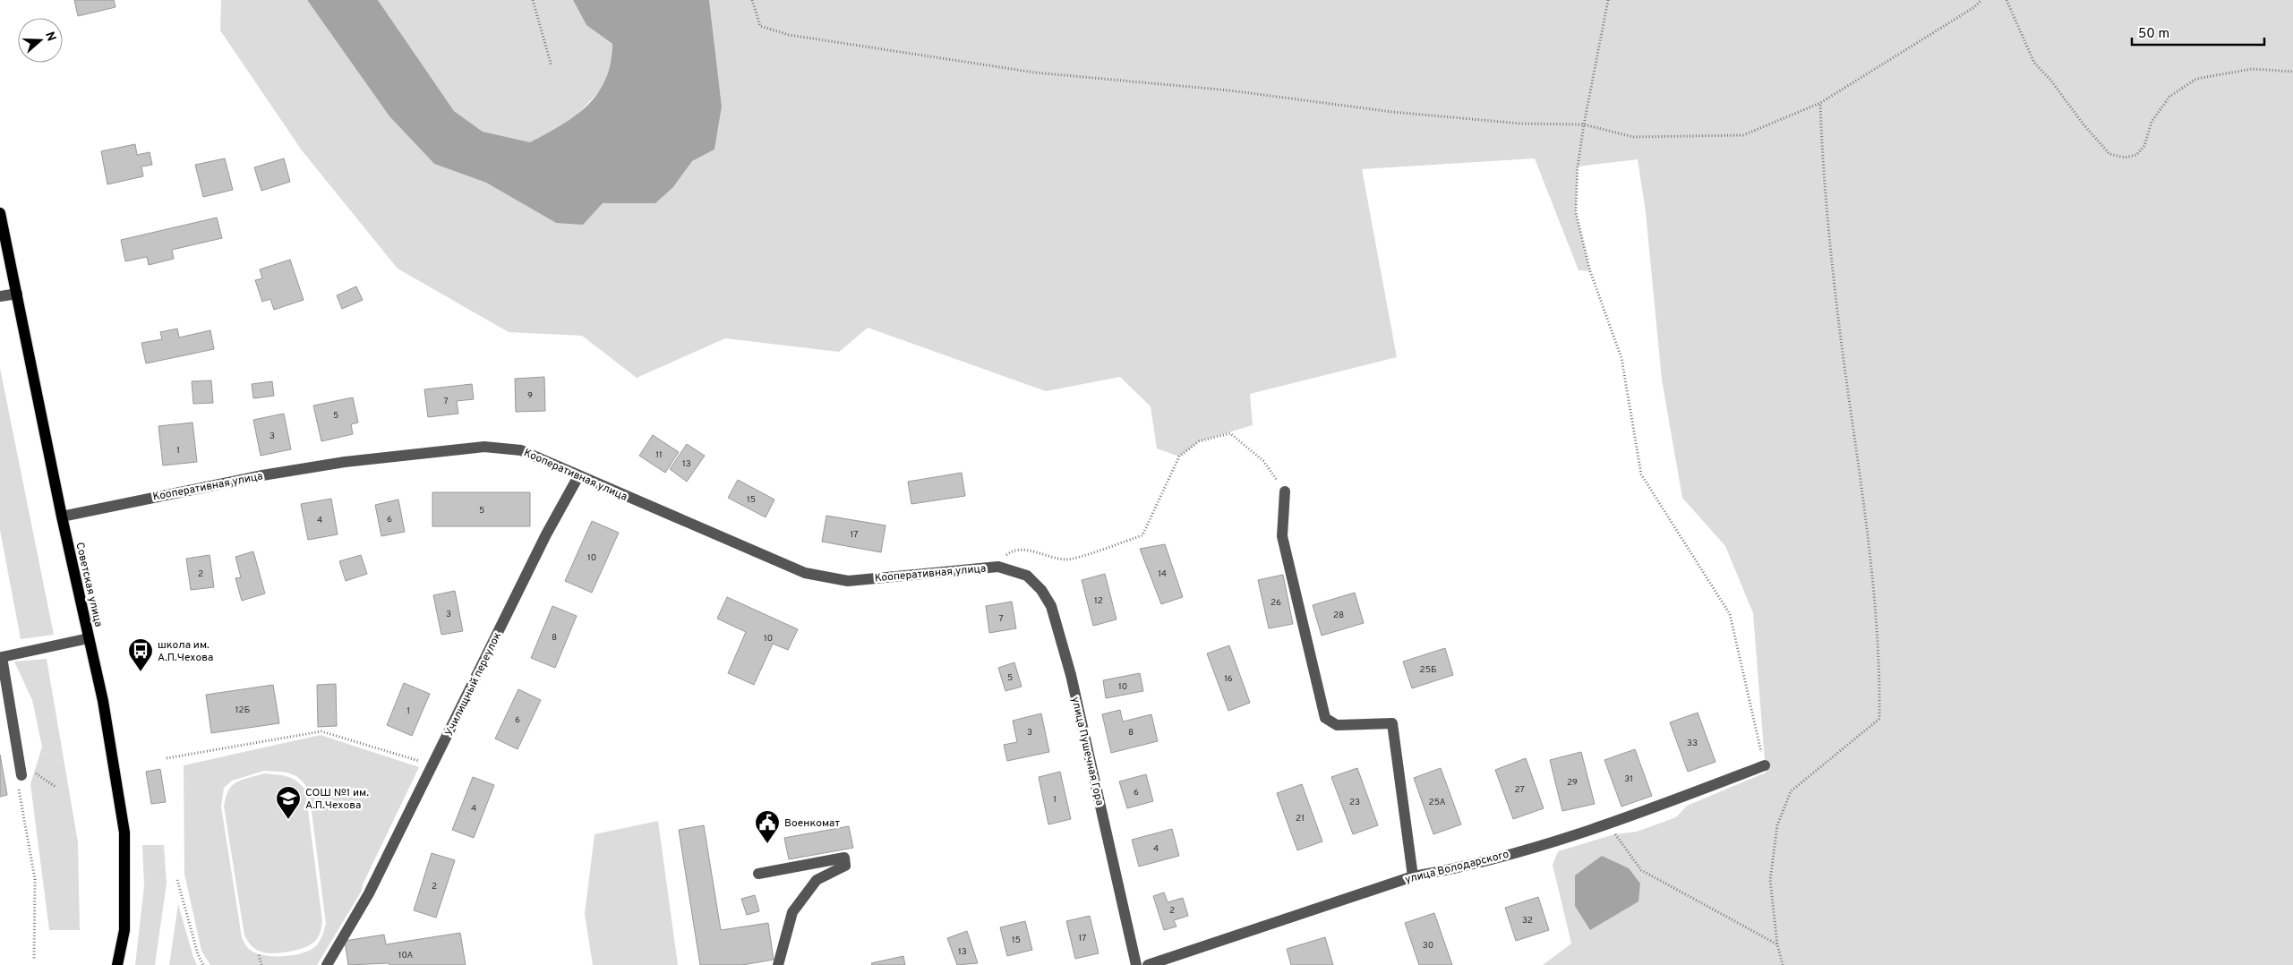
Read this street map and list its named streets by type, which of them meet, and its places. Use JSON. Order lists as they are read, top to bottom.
{
  "streets": {
    "main road": ["Советская улица"],
    "street": [
      "Кооперативная улица",
      "Училищный переулок",
      "улица Пушечная Гора",
      "улица Володарского"
    ]
  },
  "crossings": [
    ["Кооперативная улица", "Советская улица"],
    ["Кооперативная улица", "Училищный переулок"],
    ["Кооперативная улица", "улица Пушечная Гора"]
  ],
  "places": {
    "bus stop": ["школа им. А.П.Чехова"],
    "school or university": ["СОШ №1 им. А.П.Чехова"],
    "public building": ["Военкомат"]
  },
  "house_numbers": [
    "9",
    "7",
    "5",
    "3",
    "1",
    "11",
    "13",
    "15",
    "5",
    "6",
    "4",
    "17",
    "10",
    "2",
    "14",
    "12",
    "26",
    "3",
    "28",
    "7",
    "8",
    "10",
    "25Б",
    "5",
    "16",
    "10",
    "12Б",
    "1",
    "6",
    "3",
    "8",
    "33",
    "31",
    "29",
    "27",
    "6",
    "1",
    "23",
    "25А",
    "4",
    "21",
    "4",
    "2",
    "2",
    "32",
    "17",
    "15",
    "30",
    "13",
    "10А"
  ],
  "scale_bar": "50 m",
  "north": "right"
}
